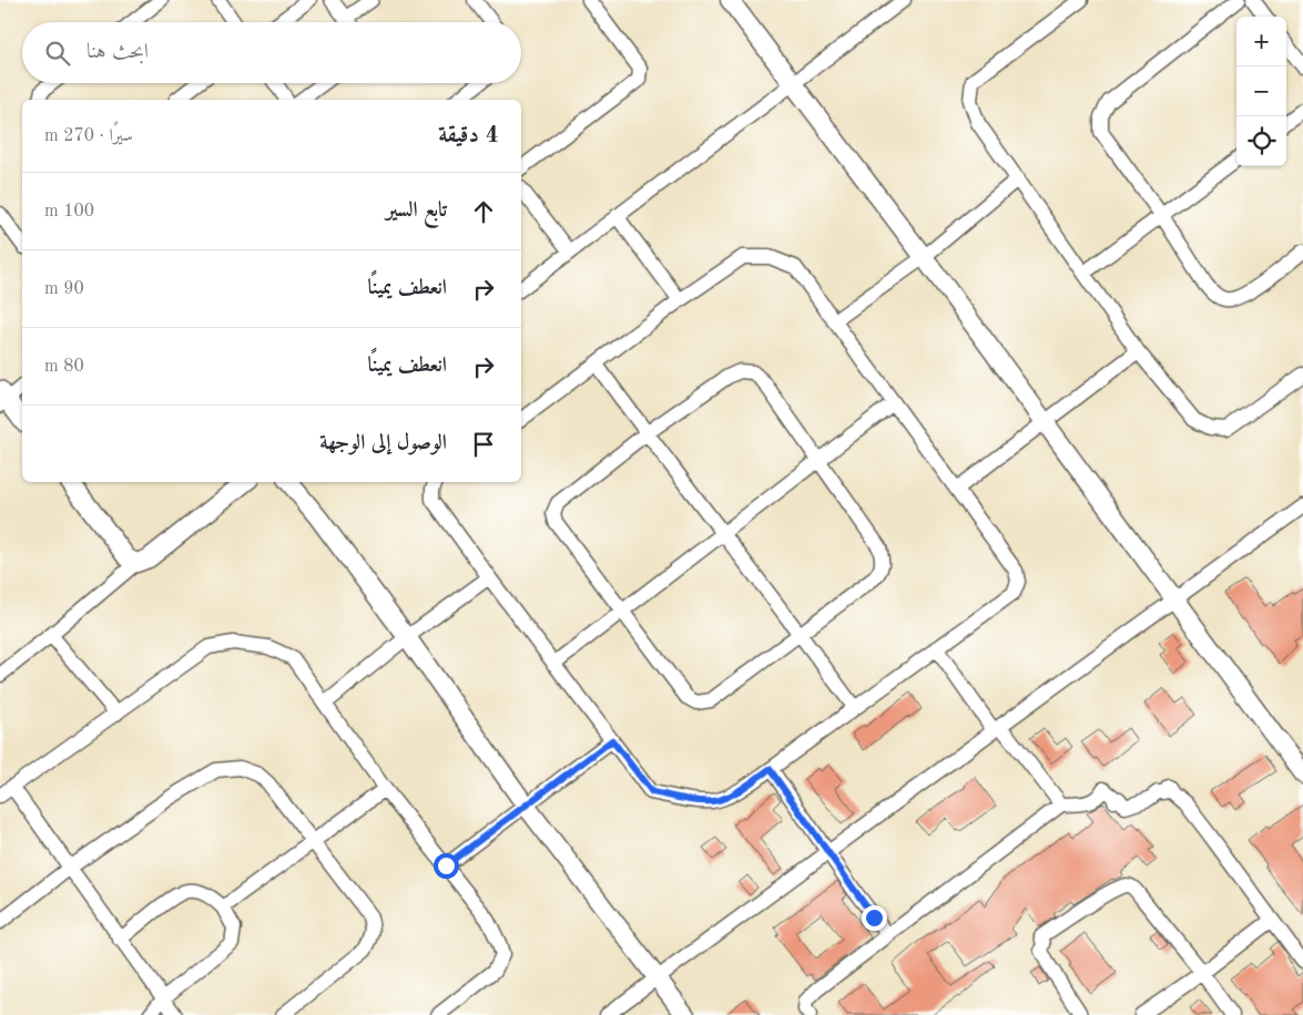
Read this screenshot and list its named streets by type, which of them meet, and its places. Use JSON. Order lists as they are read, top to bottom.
{
  "page": {
    "map_buttons": ["+", "−"],
    "search": "ابحث هنا",
    "heading": ["4 دقيقة", "سيرًا · 270 m"],
    "list": [
      ["تابع السير", "100 m"],
      ["انعطف يمينًا", "90 m"],
      ["انعطف يمينًا", "80 m"],
      "الوصول إلى الوجهة"
    ]
  }
}
